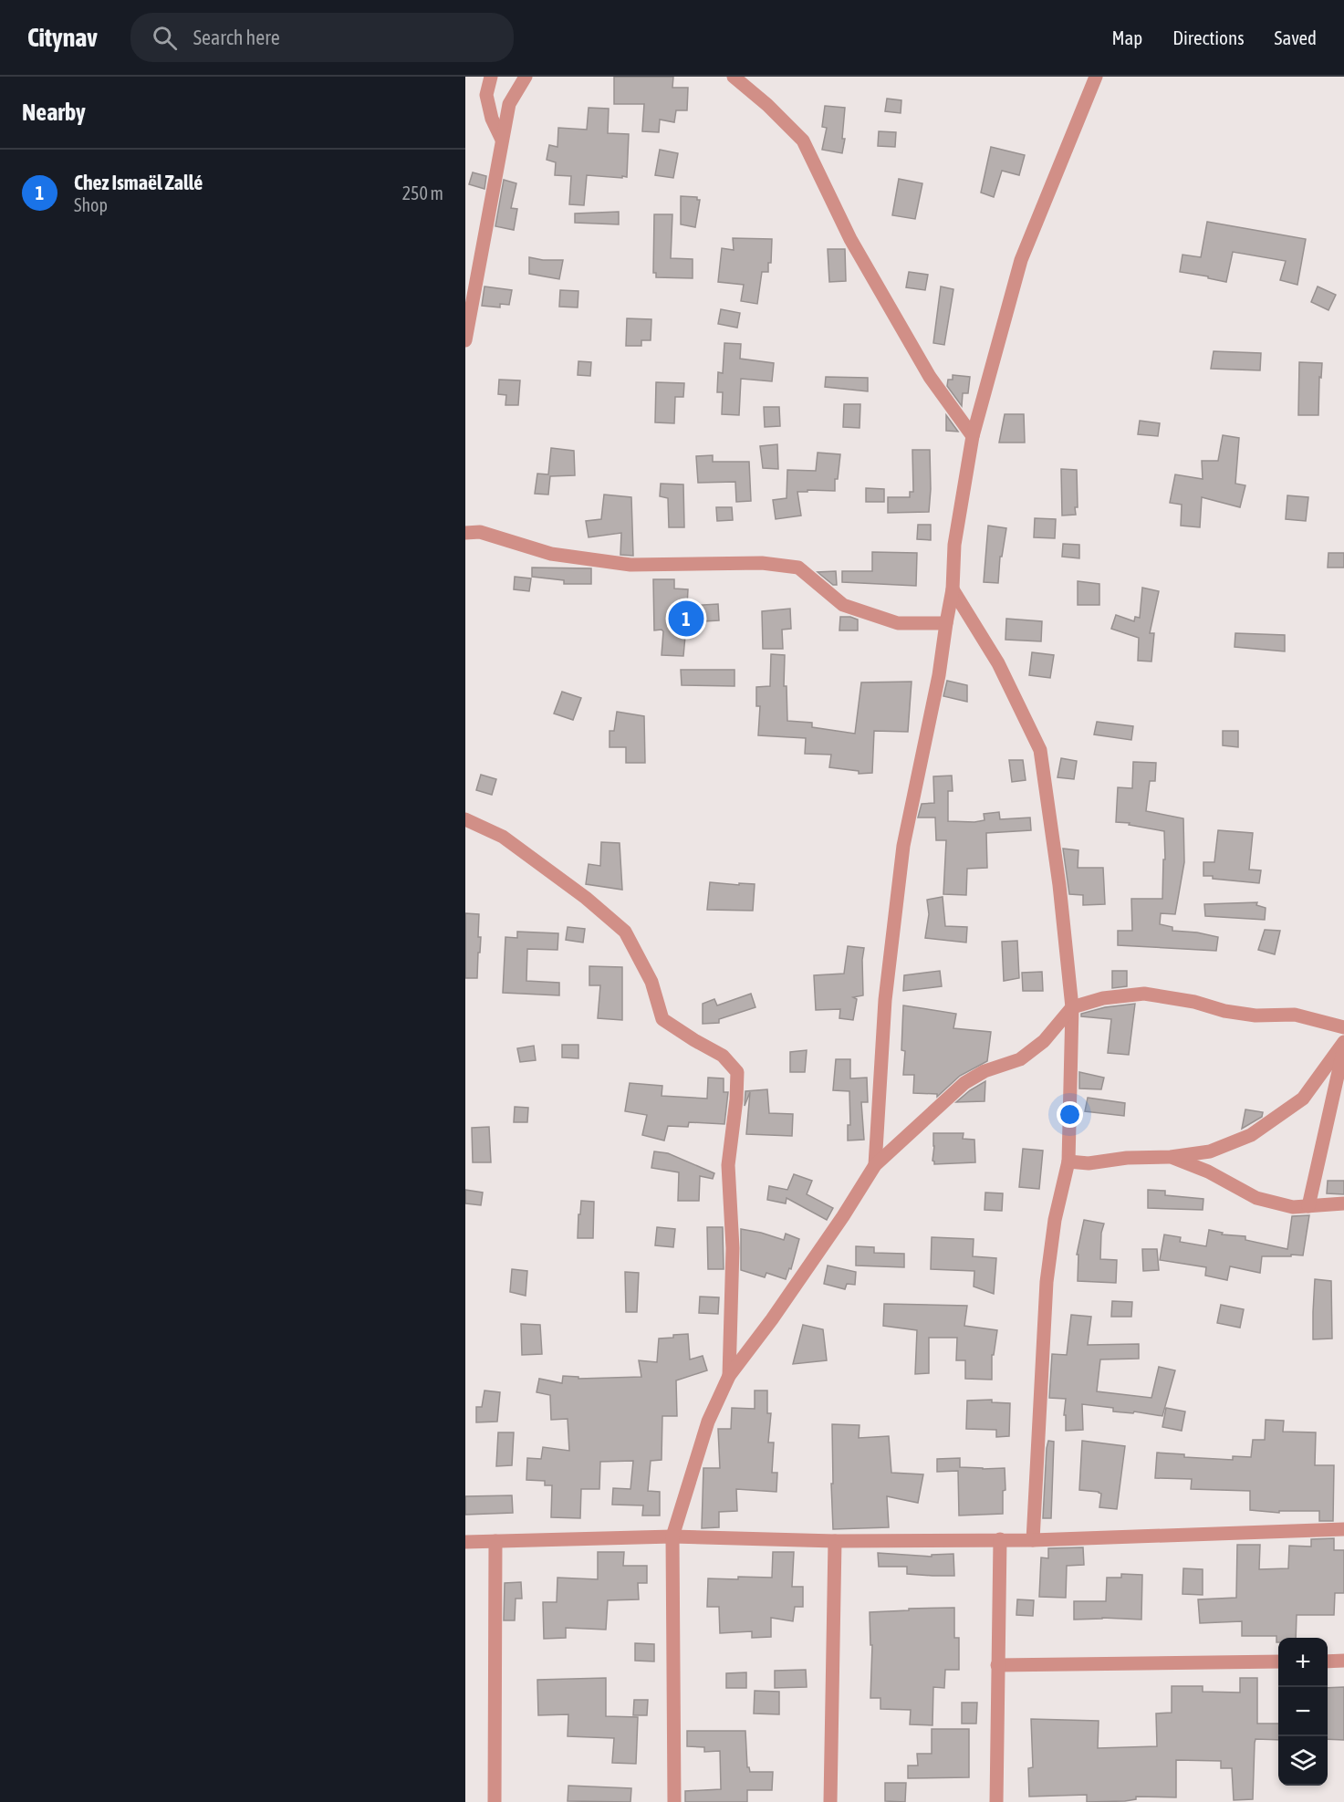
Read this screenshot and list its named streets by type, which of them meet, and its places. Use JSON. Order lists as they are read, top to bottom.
{
  "page": {
    "header": "Citynav",
    "search": "Search here",
    "nav": ["Map", "Directions", "Saved"],
    "heading": "Nearby",
    "list": [
      {
        "mark": "1",
        "name": "Chez Ismaël Zallé",
        "note": "Shop",
        "value": "250 m"
      }
    ],
    "pins": "1",
    "map_buttons": ["+", "−"]
  }
}
